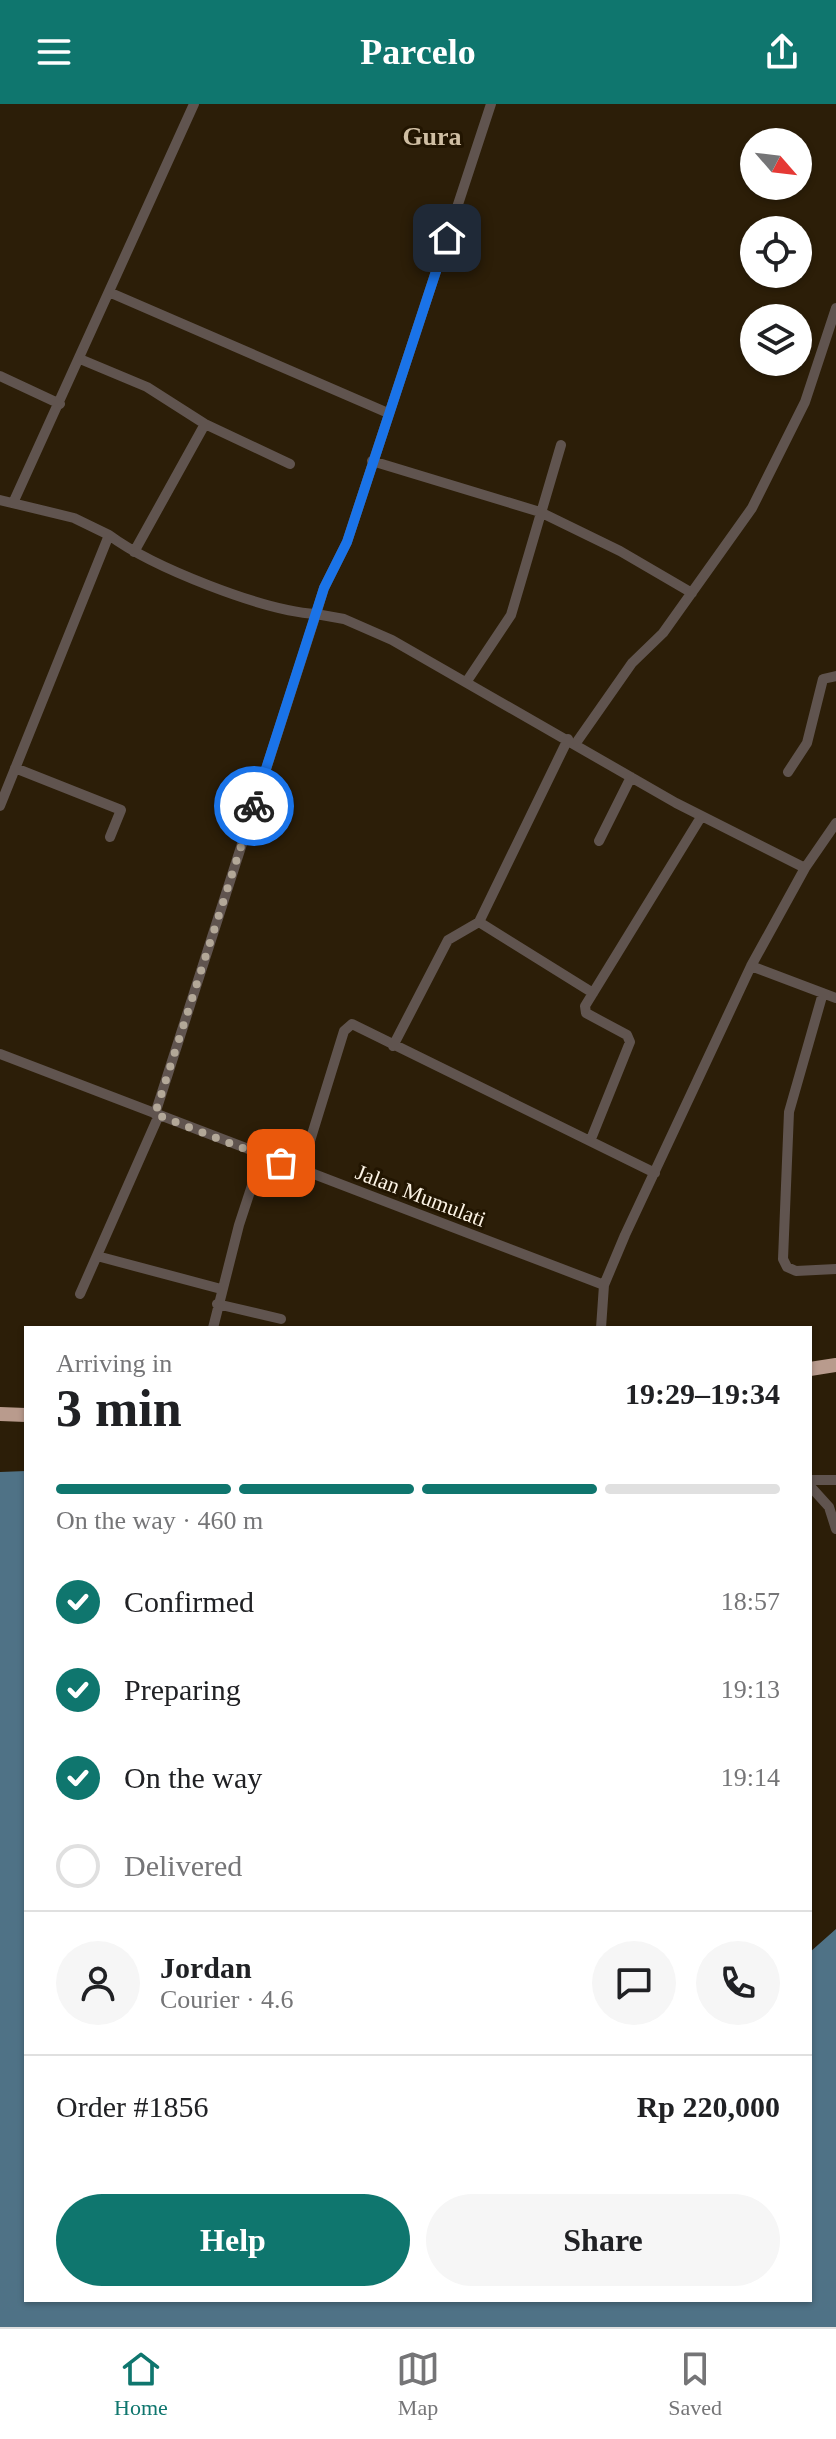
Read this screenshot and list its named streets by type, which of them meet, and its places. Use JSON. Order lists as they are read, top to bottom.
{
  "streets": {
    "street": ["Jalan Mumulati"]
  },
  "districts": ["Gura"],
  "north": "bottom right",
  "page": {
    "header": "Parcelo",
    "heading": ["3 min", "Arriving in", "19:29–19:34"],
    "panel": [
      "Jordan",
      "Courier · 4.6",
      "Order #1856",
      "Rp 220,000"
    ],
    "bar": "On the way · 460 m",
    "list": [
      ["Confirmed", "18:57"],
      ["Preparing", "19:13"],
      ["On the way", "19:14"],
      "Delivered"
    ],
    "buttons": ["Help", "Share"],
    "tabs": ["Home", "Map", "Saved"]
  }
}
